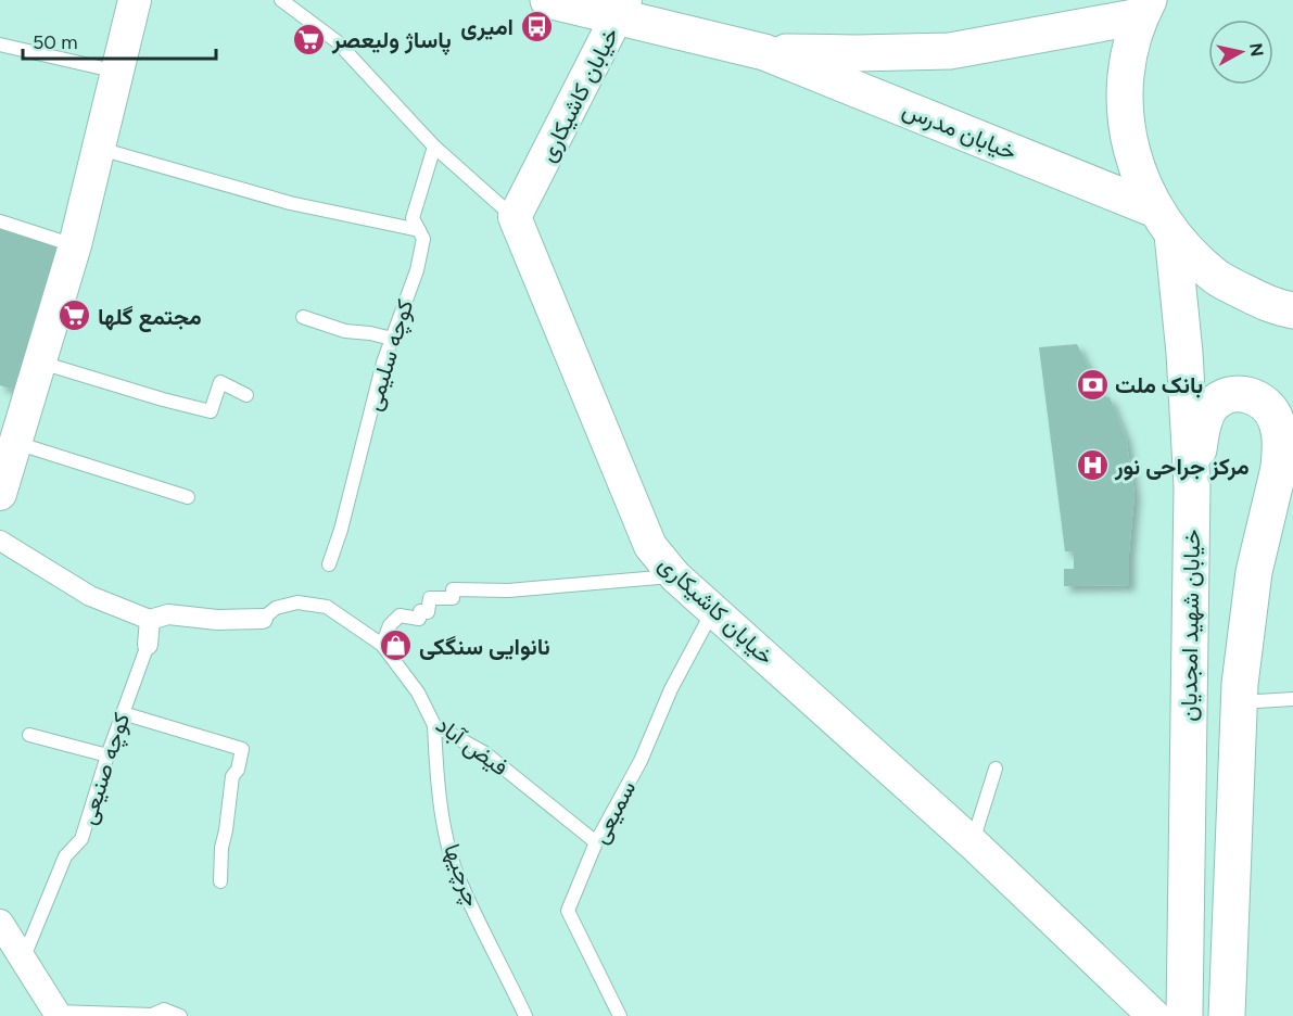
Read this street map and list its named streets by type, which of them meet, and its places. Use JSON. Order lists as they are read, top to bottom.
{
  "streets": {
    "main road": ["خیابان مدرس", "خیابان شهید امجدیان"],
    "street": ["خیابان کاشیکاری"],
    "lane": [
      "کوچه سلیمی",
      "فیض آباد",
      "کوچه صنیعی",
      "سمیعی",
      "چرچیها"
    ]
  },
  "crossings": [
    ["خیابان کاشیکاری", "خیابان مدرس"],
    ["خیابان کاشیکاری", "سمیعی"],
    ["خیابان مدرس", "خیابان شهید امجدیان"],
    ["فیض آباد", "سمیعی"],
    ["فیض آباد", "چرچیها"]
  ],
  "places": {
    "bus stop": ["امیری"],
    "supermarket": ["پاساژ ولیعصر", "مجتمع گلها"],
    "bank": ["بانک ملت"],
    "hospital": ["مرکز جراحی نور"],
    "shop": ["نانوایی سنگکی"]
  },
  "scale_bar": "50 m",
  "north": "right"
}
